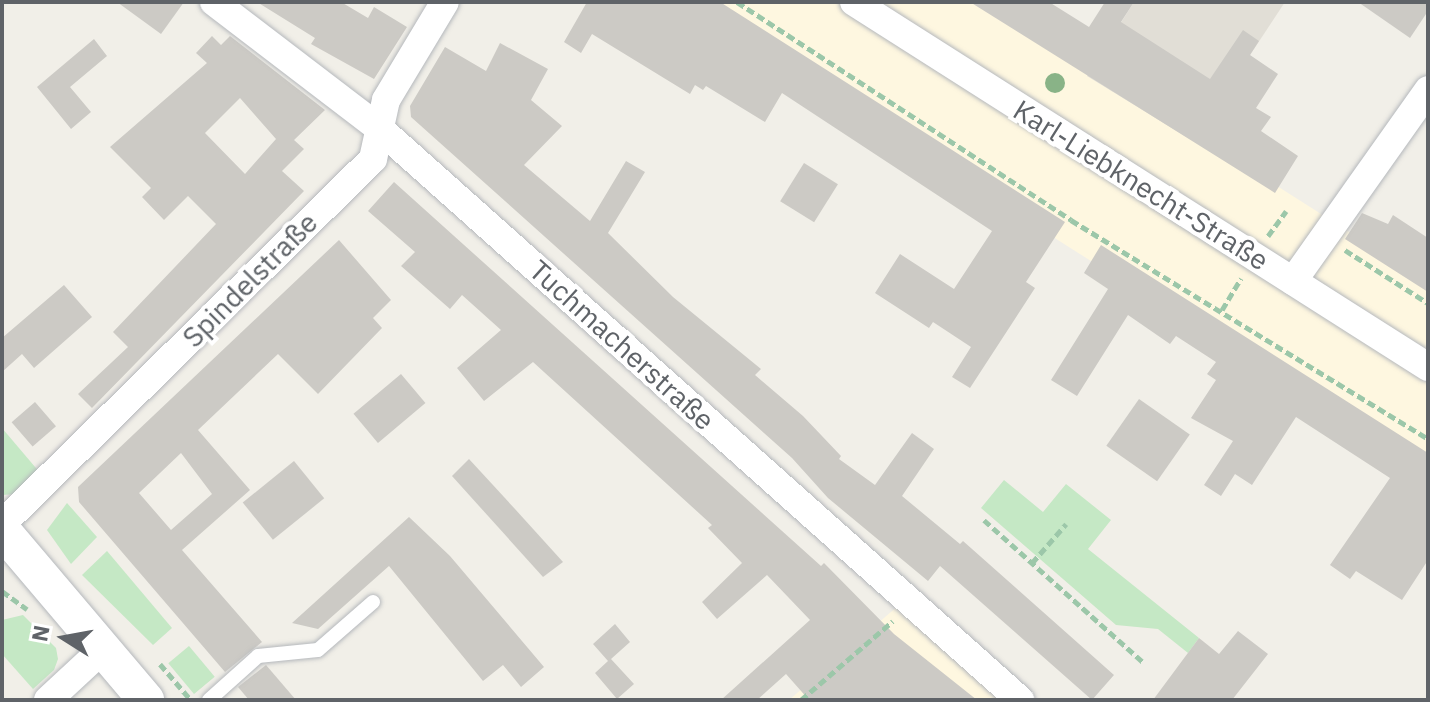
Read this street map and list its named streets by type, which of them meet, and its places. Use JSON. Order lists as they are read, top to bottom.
{
  "streets": {
    "street": ["Karl-Liebknecht-Straße", "Spindelstraße", "Tuchmacherstraße"]
  },
  "crossings": [
    ["Spindelstraße", "Tuchmacherstraße"]
  ],
  "north": "left"
}
